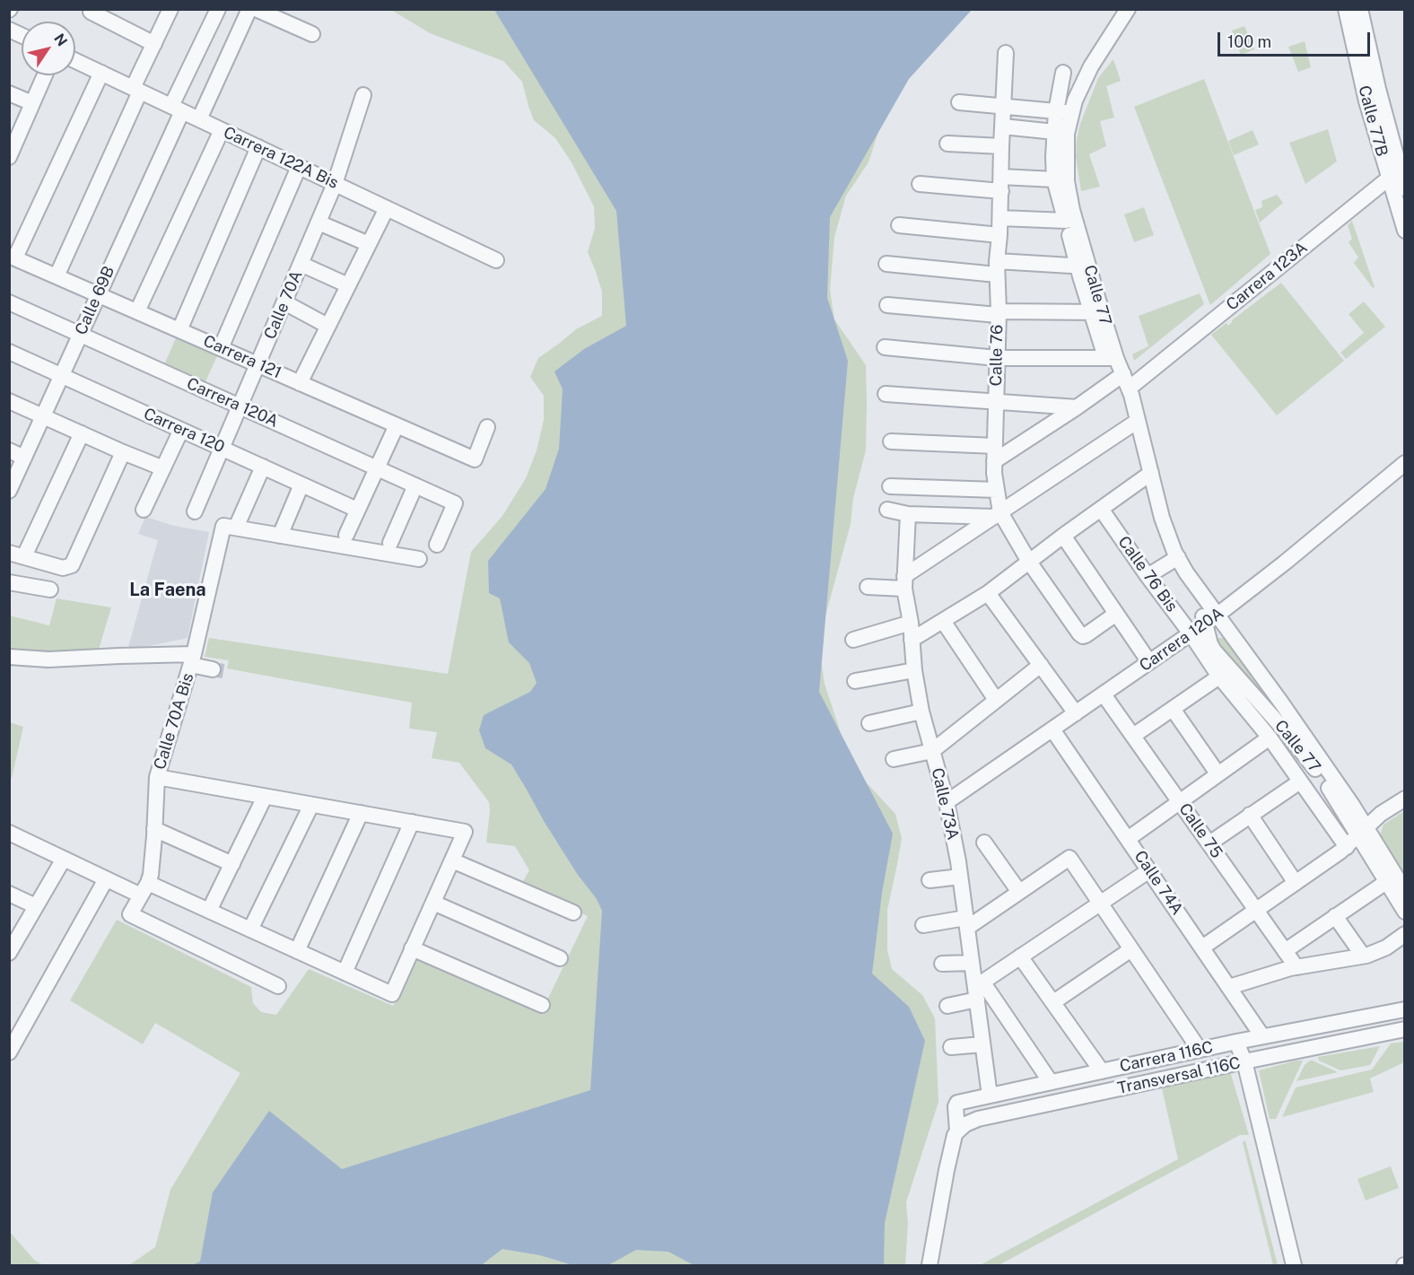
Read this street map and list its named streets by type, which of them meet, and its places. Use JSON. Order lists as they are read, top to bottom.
{
  "streets": {
    "street": [
      "Calle 77B",
      "Carrera 122A Bis",
      "Carrera 123A",
      "Calle 77",
      "Calle 69B",
      "Calle 70A",
      "Calle 76",
      "Carrera 121",
      "Carrera 120A",
      "Carrera 120",
      "Calle 76 Bis",
      "Calle 70A Bis",
      "Calle 73A",
      "Calle 75",
      "Calle 74A",
      "Carrera 116C",
      "Transversal 116C"
    ]
  },
  "crossings": [
    ["Calle 77B", "Carrera 123A"],
    ["Carrera 122A Bis", "Calle 69B"],
    ["Carrera 122A Bis", "Calle 70A"],
    ["Carrera 123A", "Calle 77"],
    ["Carrera 123A", "Calle 76"],
    ["Calle 77", "Carrera 120A"],
    ["Calle 77", "Calle 76 Bis"],
    ["Calle 69B", "Carrera 121"],
    ["Calle 69B", "Carrera 120A"],
    ["Calle 69B", "Carrera 120"],
    ["Calle 70A", "Carrera 121"],
    ["Calle 70A", "Carrera 120A"],
    ["Calle 70A", "Carrera 120"],
    ["Carrera 120A", "Calle 76 Bis"],
    ["Carrera 120A", "Calle 73A"],
    ["Carrera 120A", "Calle 75"],
    ["Carrera 120A", "Calle 74A"],
    ["Carrera 120", "Calle 70A Bis"],
    ["Calle 73A", "Carrera 116C"],
    ["Calle 74A", "Carrera 116C"],
    ["Carrera 116C", "Transversal 116C"]
  ],
  "districts": ["La Faena"],
  "scale_bar": "100 m",
  "north": "top right"
}
